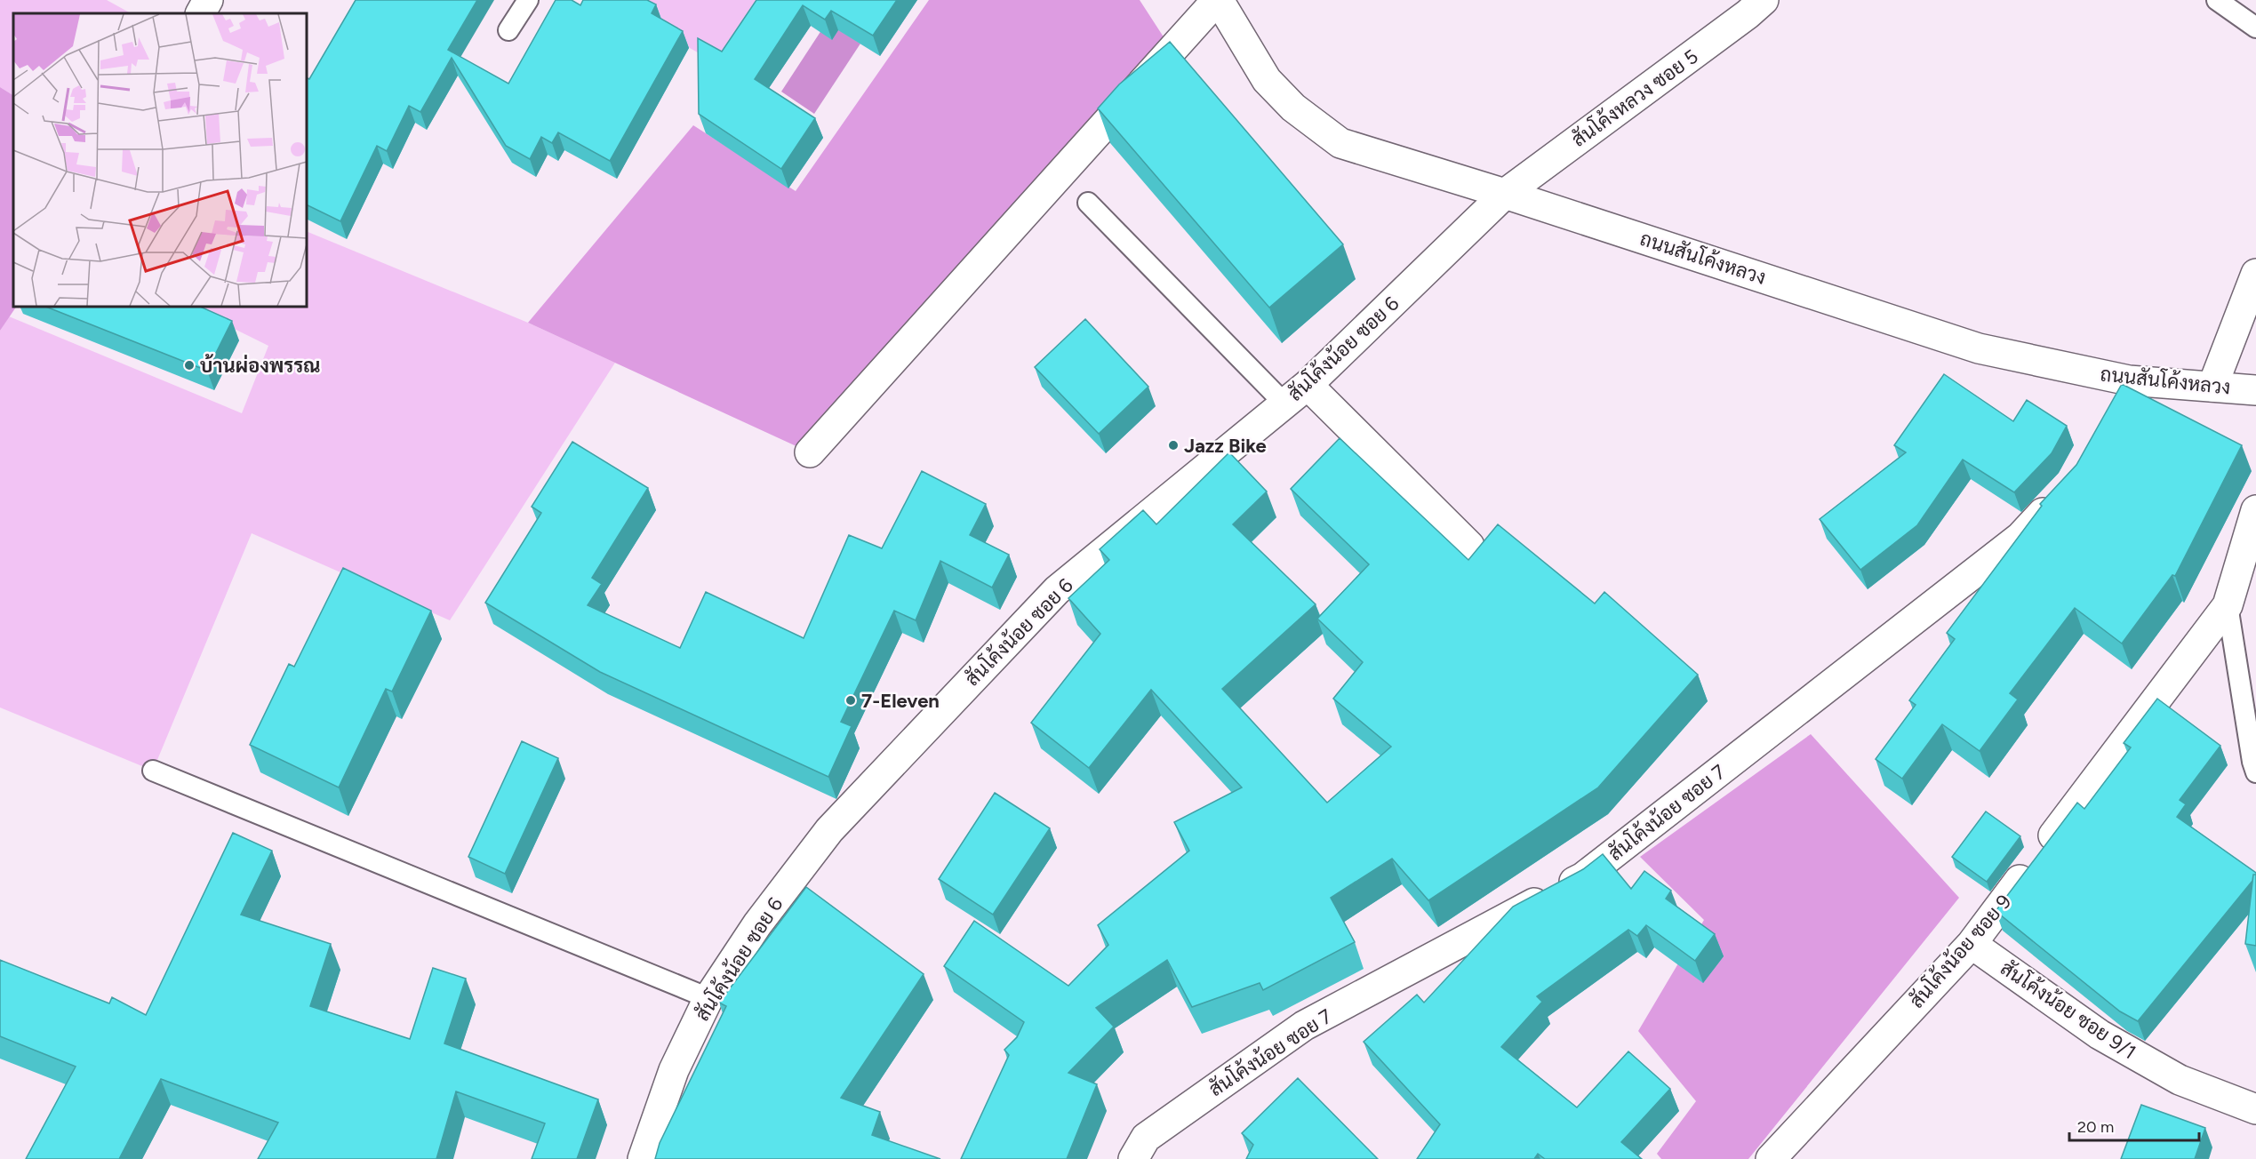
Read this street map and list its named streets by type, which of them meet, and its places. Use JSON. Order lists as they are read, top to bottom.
{
  "streets": {
    "street": [
      "สันโค้งหลวง ซอย 5",
      "ถนนสันโค้งหลวง",
      "สันโค้งน้อย ซอย 6",
      "สันโค้งน้อย ซอย 7",
      "สันโค้งน้อย ซอย 9",
      "สันโค้งน้อย ซอย 9/1"
    ]
  },
  "crossings": [
    ["สันโค้งหลวง ซอย 5", "ถนนสันโค้งหลวง"],
    ["สันโค้งหลวง ซอย 5", "สันโค้งน้อย ซอย 6"],
    ["ถนนสันโค้งหลวง", "สันโค้งน้อย ซอย 6"],
    ["สันโค้งน้อย ซอย 9", "สันโค้งน้อย ซอย 9/1"]
  ],
  "places": ["บ้านผ่องพรรณ", "Jazz Bike", "7-Eleven"],
  "scale_bar": "20 m"
}
